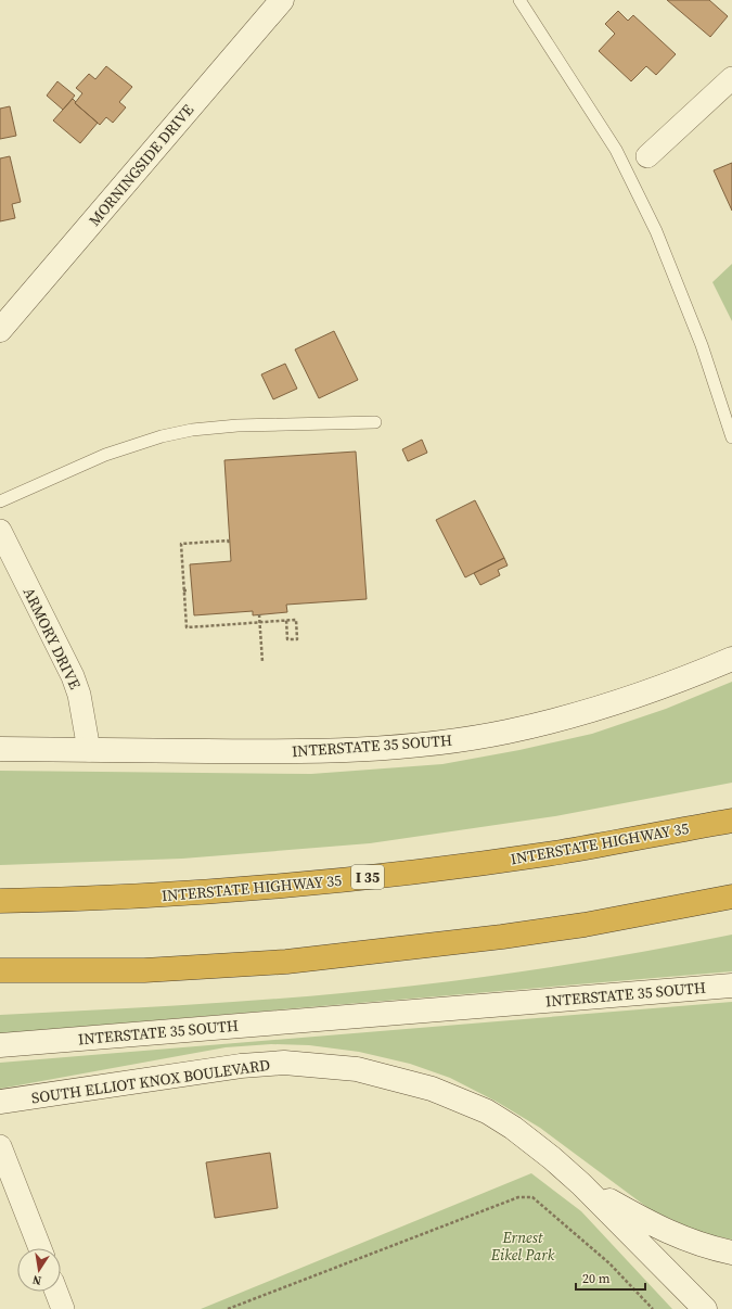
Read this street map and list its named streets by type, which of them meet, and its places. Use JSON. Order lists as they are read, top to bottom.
{
  "streets": {
    "highway": ["INTERSTATE HIGHWAY 35", "I 35"],
    "main road": ["MORNINGSIDE DRIVE", "INTERSTATE 35 SOUTH", "SOUTH ELLIOT KNOX BOULEVARD"],
    "street": ["ARMORY DRIVE"]
  },
  "crossings": [
    ["ARMORY DRIVE", "INTERSTATE 35 SOUTH"]
  ],
  "parks": ["Ernest Eikel Park"],
  "scale_bar": "20 m",
  "north": "bottom"
}
